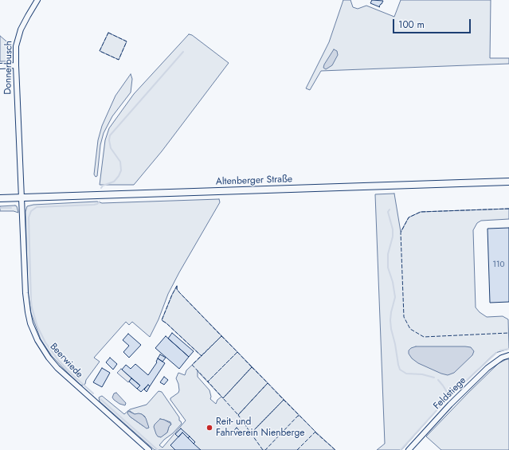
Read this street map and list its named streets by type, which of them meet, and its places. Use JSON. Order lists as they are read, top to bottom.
{
  "streets": {
    "main road": ["Altenberger Straße"],
    "street": ["Donnerbusch", "Beerwiede", "Feldstiege"]
  },
  "crossings": [
    ["Donnerbusch", "Altenberger Straße"],
    ["Donnerbusch", "Beerwiede"],
    ["Altenberger Straße", "Beerwiede"]
  ],
  "places": ["Reit- und Fahrverein Nienberge"],
  "house_numbers": ["110"],
  "scale_bar": "100 m"
}
